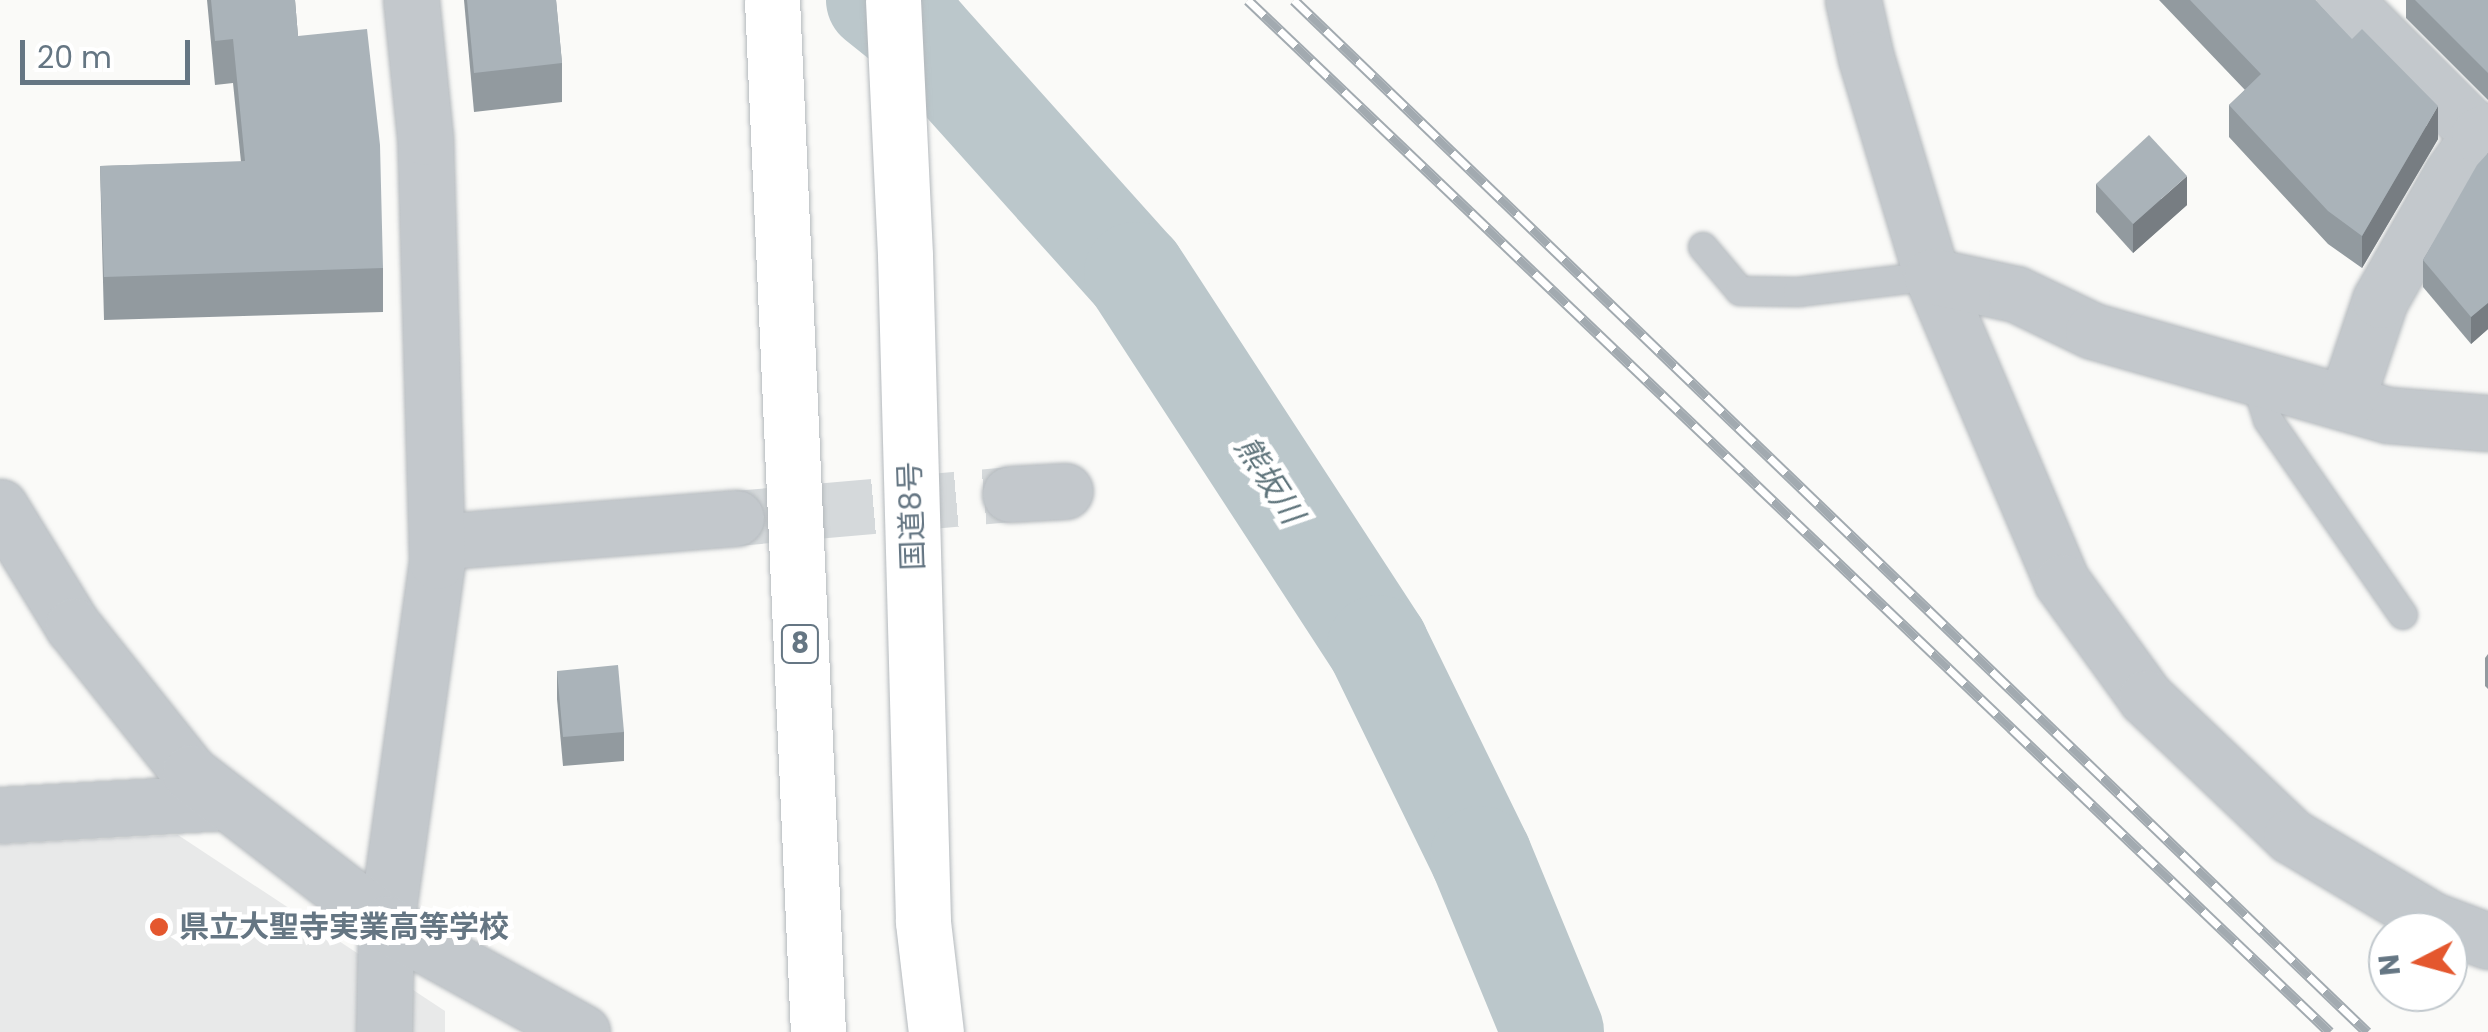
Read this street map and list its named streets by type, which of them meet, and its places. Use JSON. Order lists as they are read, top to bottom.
{
  "streets": {
    "highway": ["国道8号", "8"]
  },
  "water": ["熊坂川"],
  "places": ["県立大聖寺実業高等学校"],
  "scale_bar": "20 m",
  "north": "left"
}
